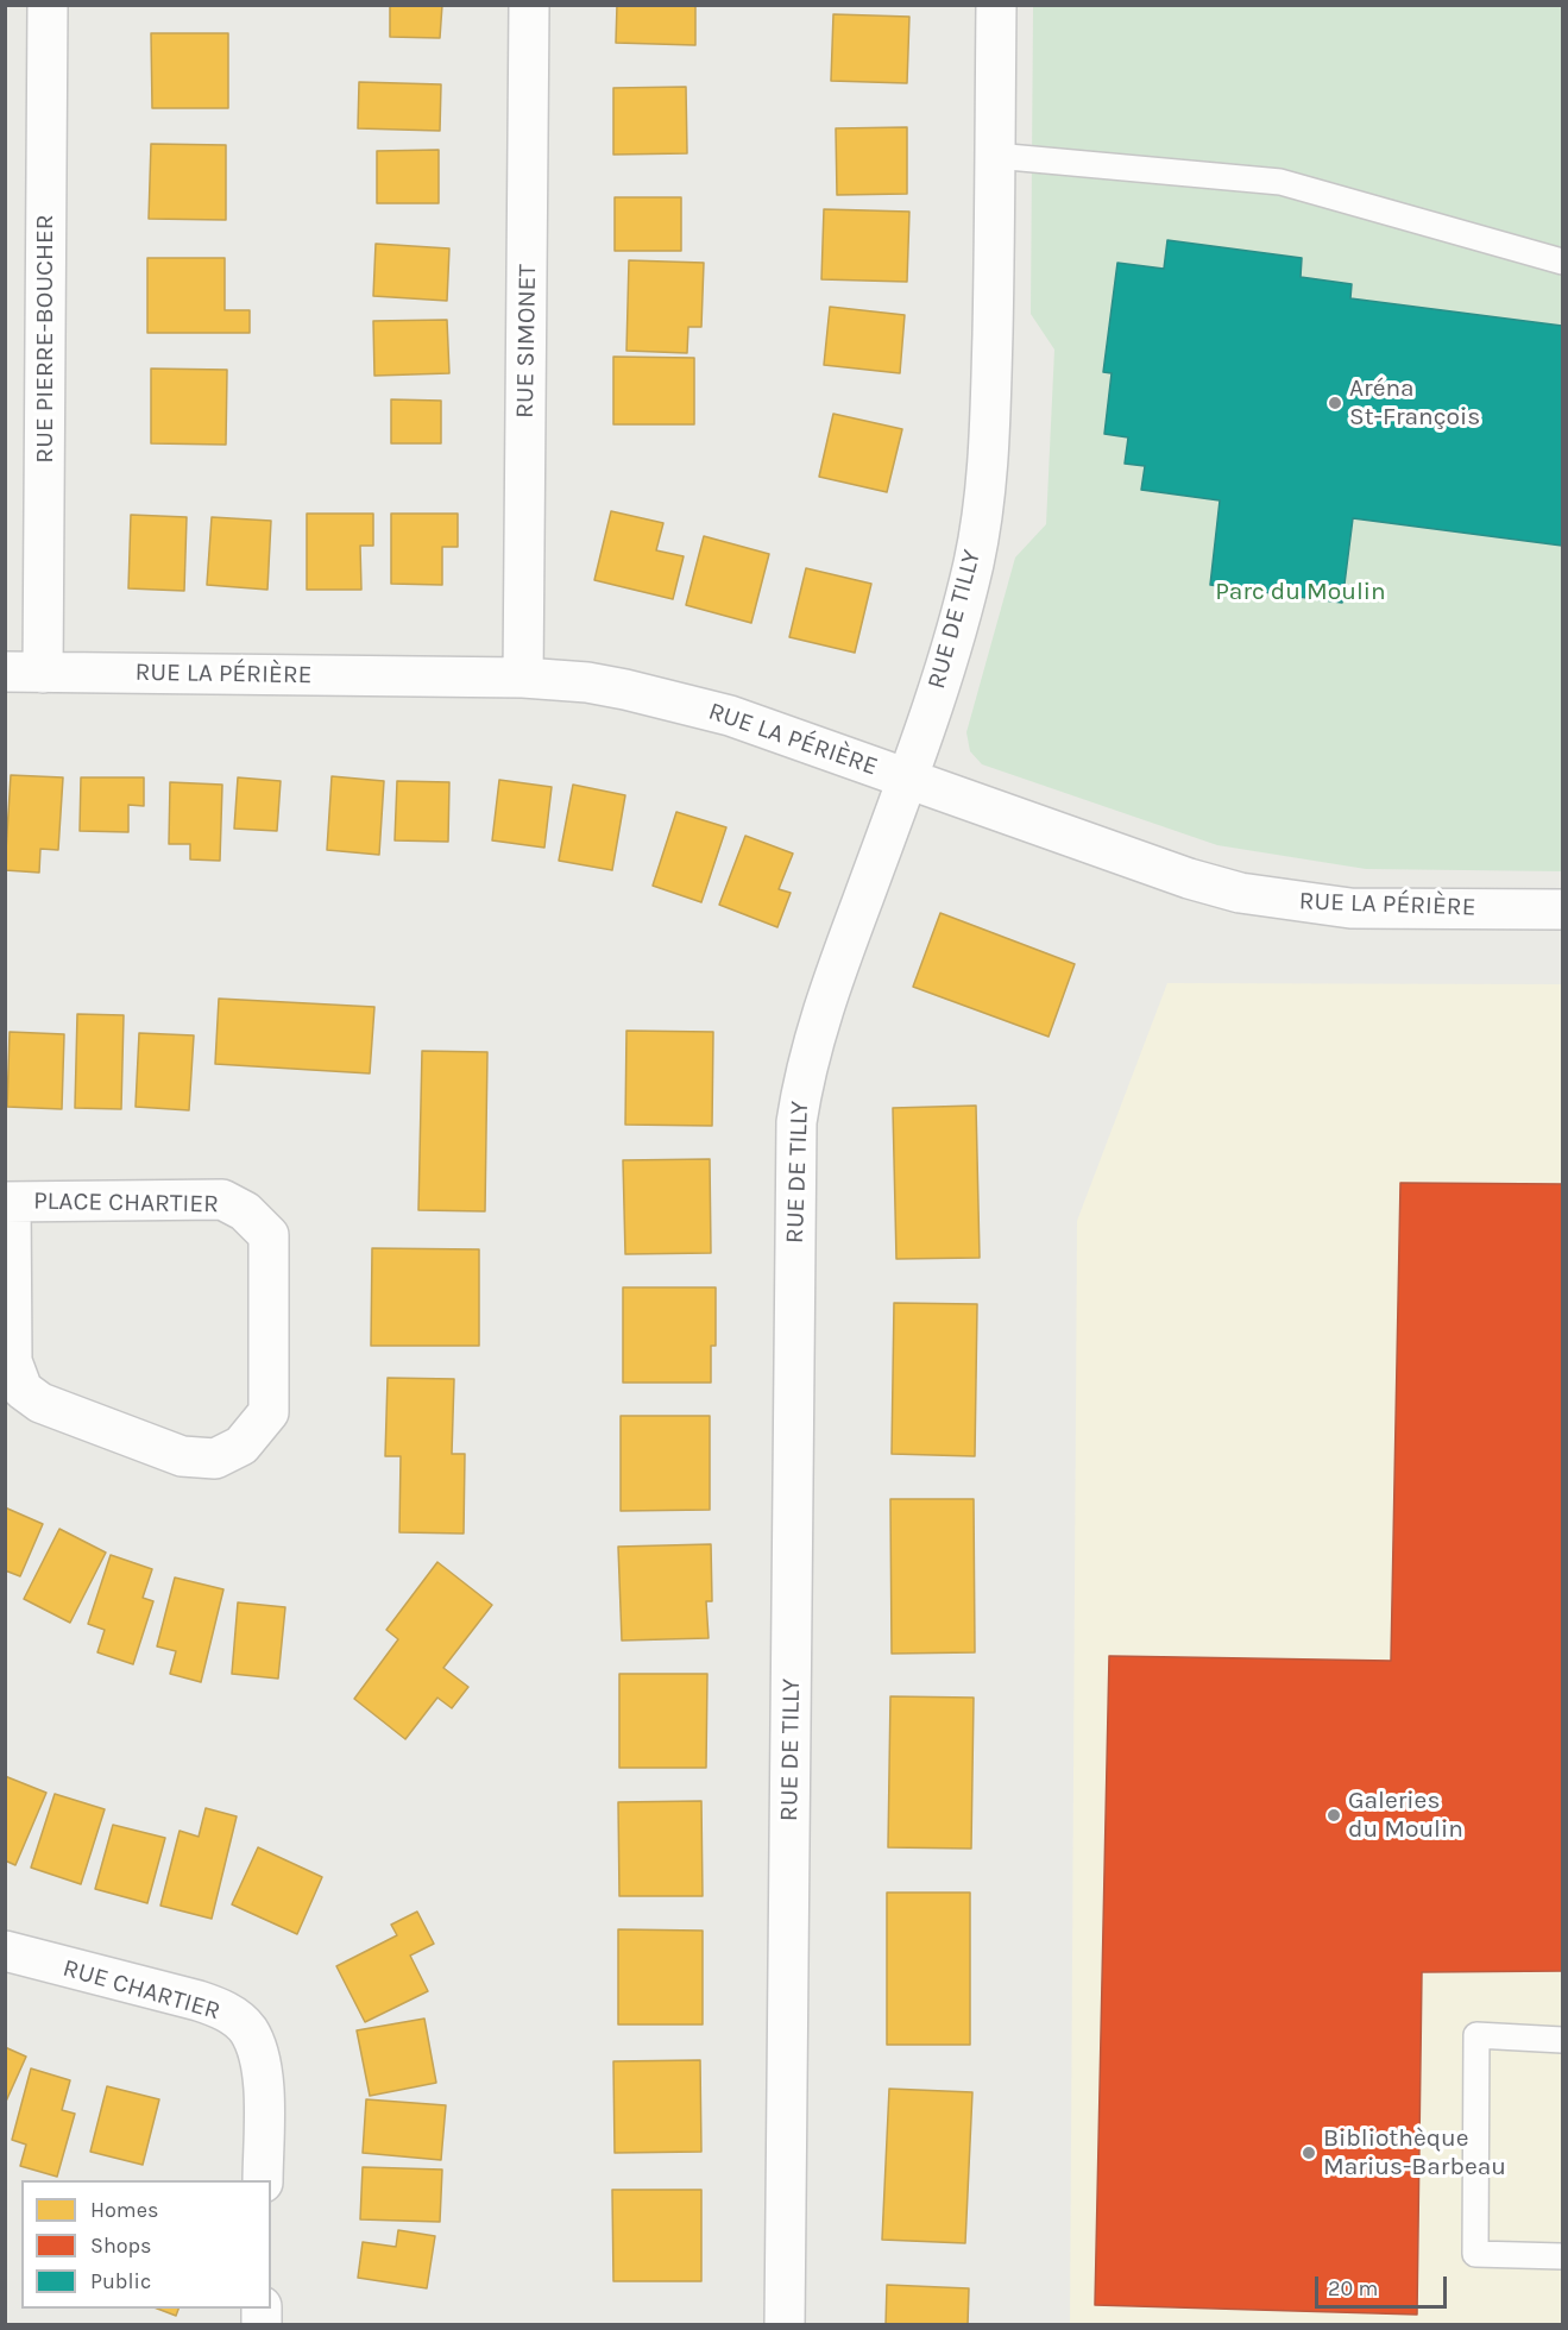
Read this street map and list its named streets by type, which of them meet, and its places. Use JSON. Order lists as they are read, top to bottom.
{
  "streets": {
    "street": [
      "RUE PIERRE-BOUCHER",
      "RUE SIMONET",
      "RUE DE TILLY",
      "RUE LA PÉRIÈRE",
      "PLACE CHARTIER",
      "RUE CHARTIER"
    ]
  },
  "crossings": [
    ["RUE PIERRE-BOUCHER", "RUE LA PÉRIÈRE"],
    ["RUE SIMONET", "RUE LA PÉRIÈRE"],
    ["RUE DE TILLY", "RUE LA PÉRIÈRE"]
  ],
  "parks": ["Parc du Moulin"],
  "places": ["Aréna St-François", "Galeries du Moulin", "Bibliothèque Marius-Barbeau"],
  "legend": ["Homes", "Shops", "Public"],
  "scale_bar": "20 m"
}
